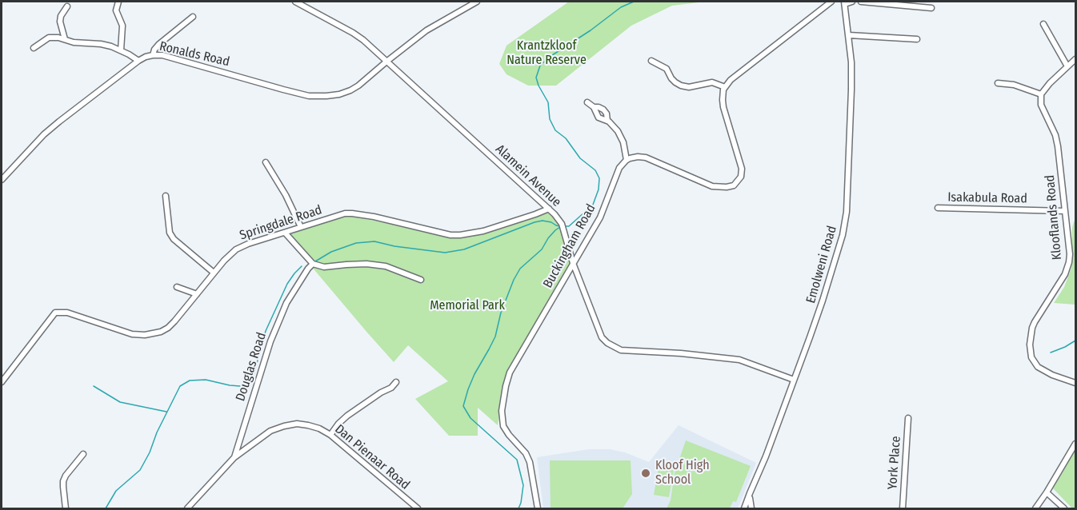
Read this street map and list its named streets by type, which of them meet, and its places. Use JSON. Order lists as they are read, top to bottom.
{
  "streets": {
    "street": [
      "Ronalds Road",
      "Alamein Avenue",
      "Isakabula Road",
      "Klooflands Road",
      "Springdale Road",
      "Buckingham Road",
      "Emolweni Road",
      "Douglas Road",
      "Dan Pienaar Road",
      "York Place"
    ]
  },
  "crossings": [
    ["Ronalds Road", "Alamein Avenue"],
    ["Alamein Avenue", "Springdale Road"],
    ["Alamein Avenue", "Buckingham Road"],
    ["Alamein Avenue", "Emolweni Road"],
    ["Isakabula Road", "Klooflands Road"],
    ["Douglas Road", "Dan Pienaar Road"]
  ],
  "parks": ["Krantzkloof Nature Reserve", "Memorial Park"],
  "places": ["Kloof High School"]
}
